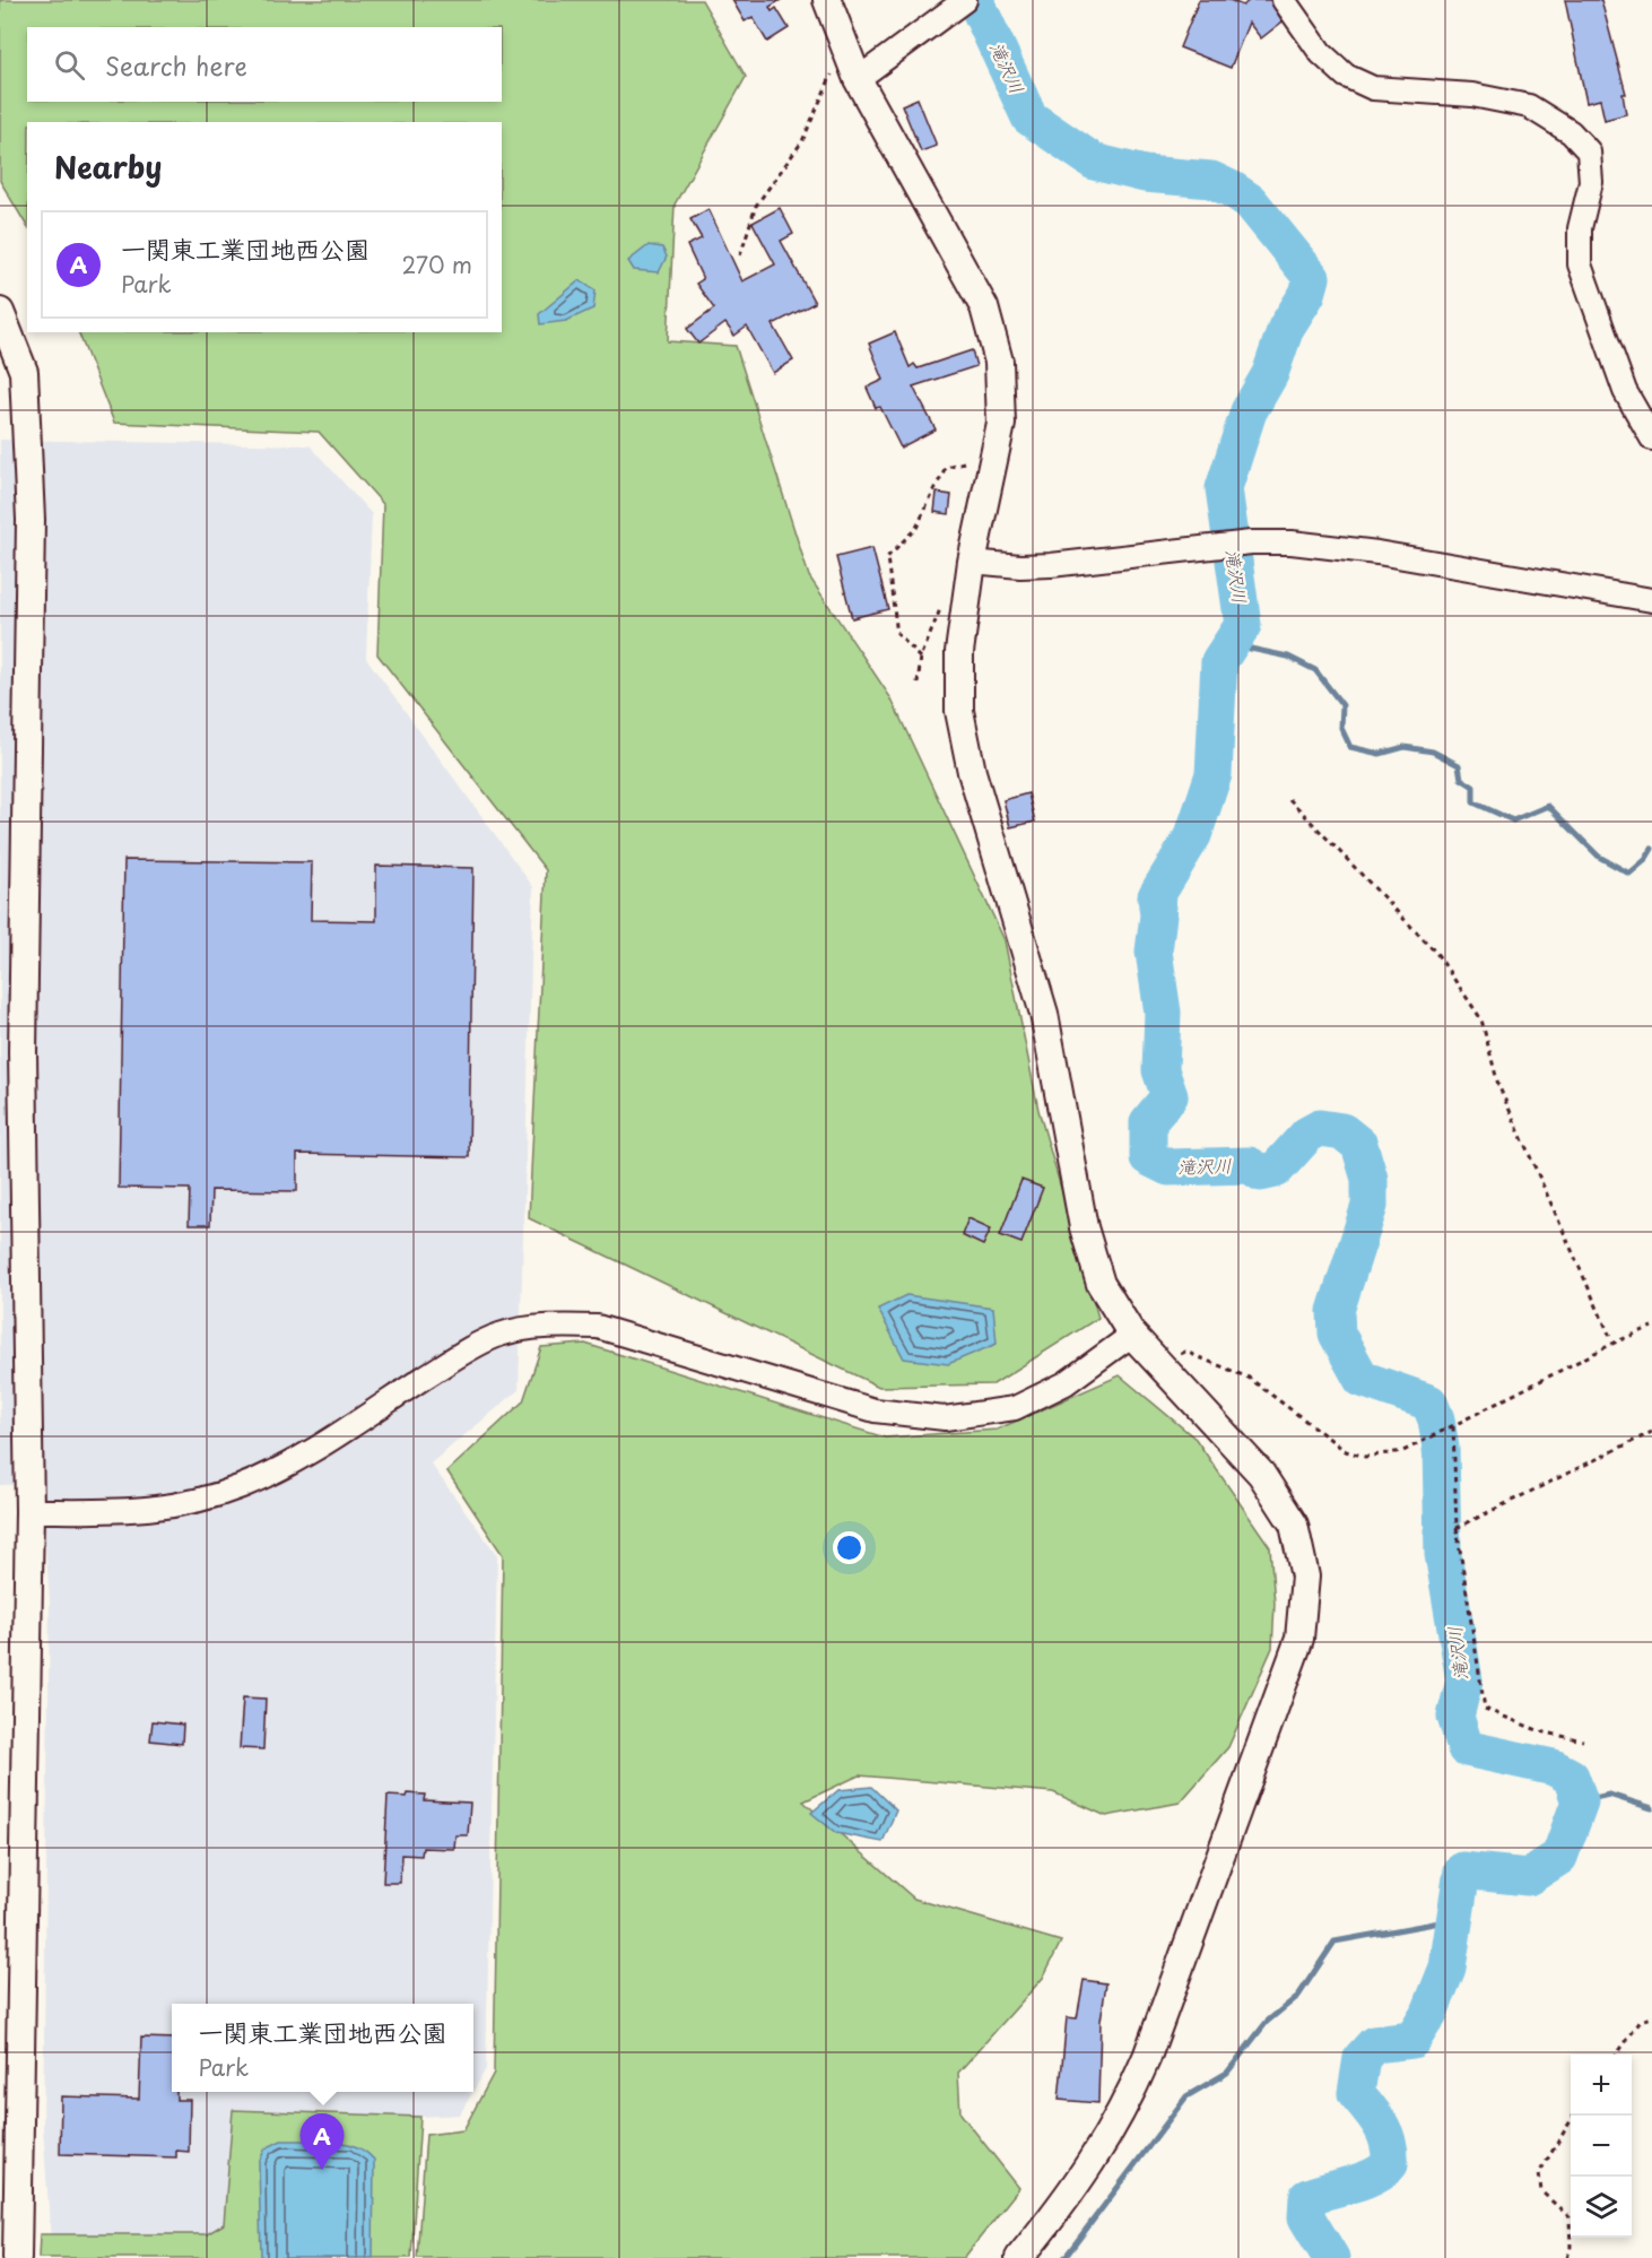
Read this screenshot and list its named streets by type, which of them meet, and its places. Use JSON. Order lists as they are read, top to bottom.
{
  "water": ["滝沢川"],
  "page": {
    "search": "Search here",
    "heading": "Nearby",
    "list": [
      {
        "mark": "A",
        "name": "一関東工業団地西公園",
        "note": "Park",
        "value": "270 m"
      }
    ],
    "popup": ["一関東工業団地西公園", "Park"],
    "map_buttons": ["+", "−"],
    "pins": "A"
  }
}
